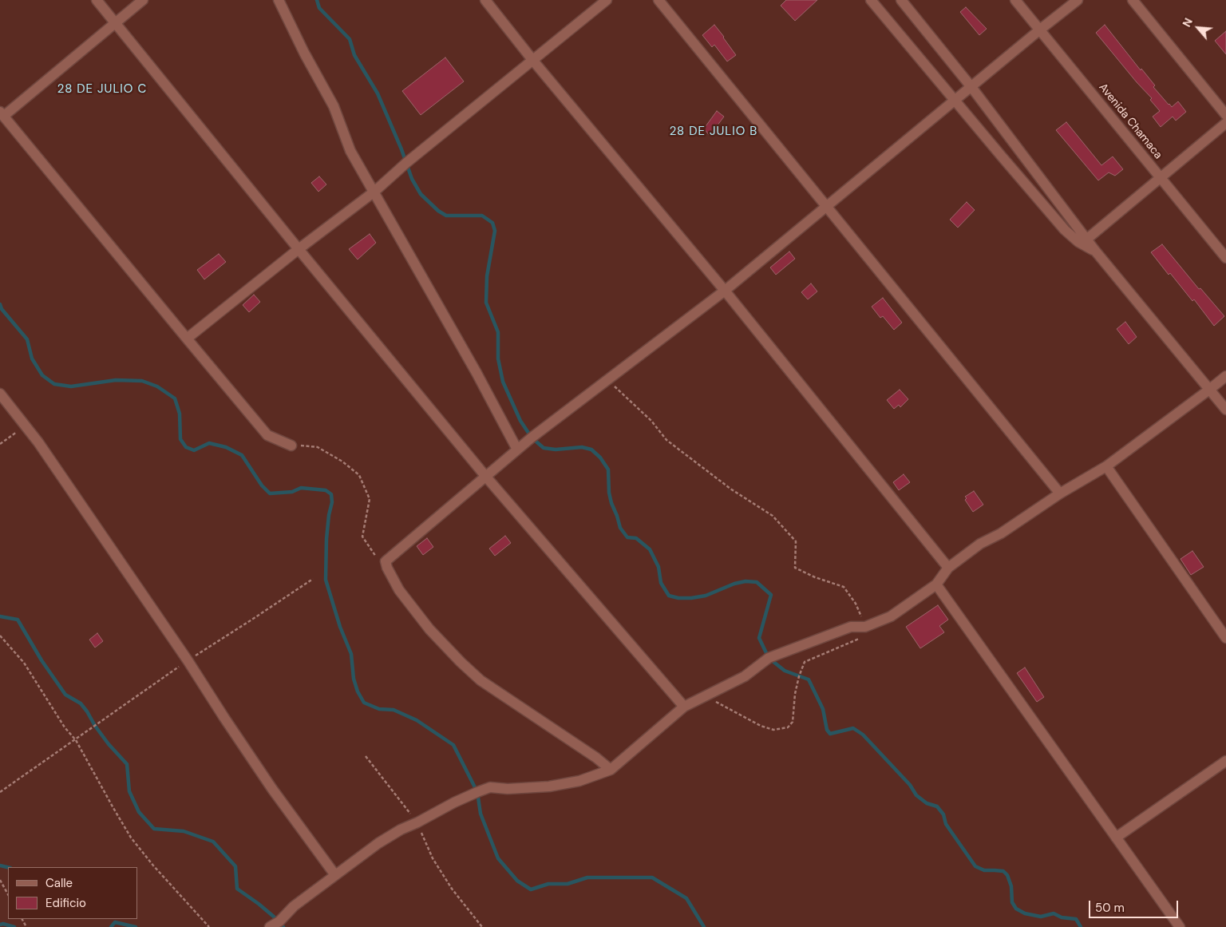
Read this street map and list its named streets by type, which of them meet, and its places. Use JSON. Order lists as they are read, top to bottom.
{
  "streets": {
    "street": ["Avenida Chamaca"]
  },
  "districts": ["28 DE JULIO C", "28 DE JULIO B"],
  "legend": ["Calle", "Edificio"],
  "scale_bar": "50 m",
  "north": "top left"
}
